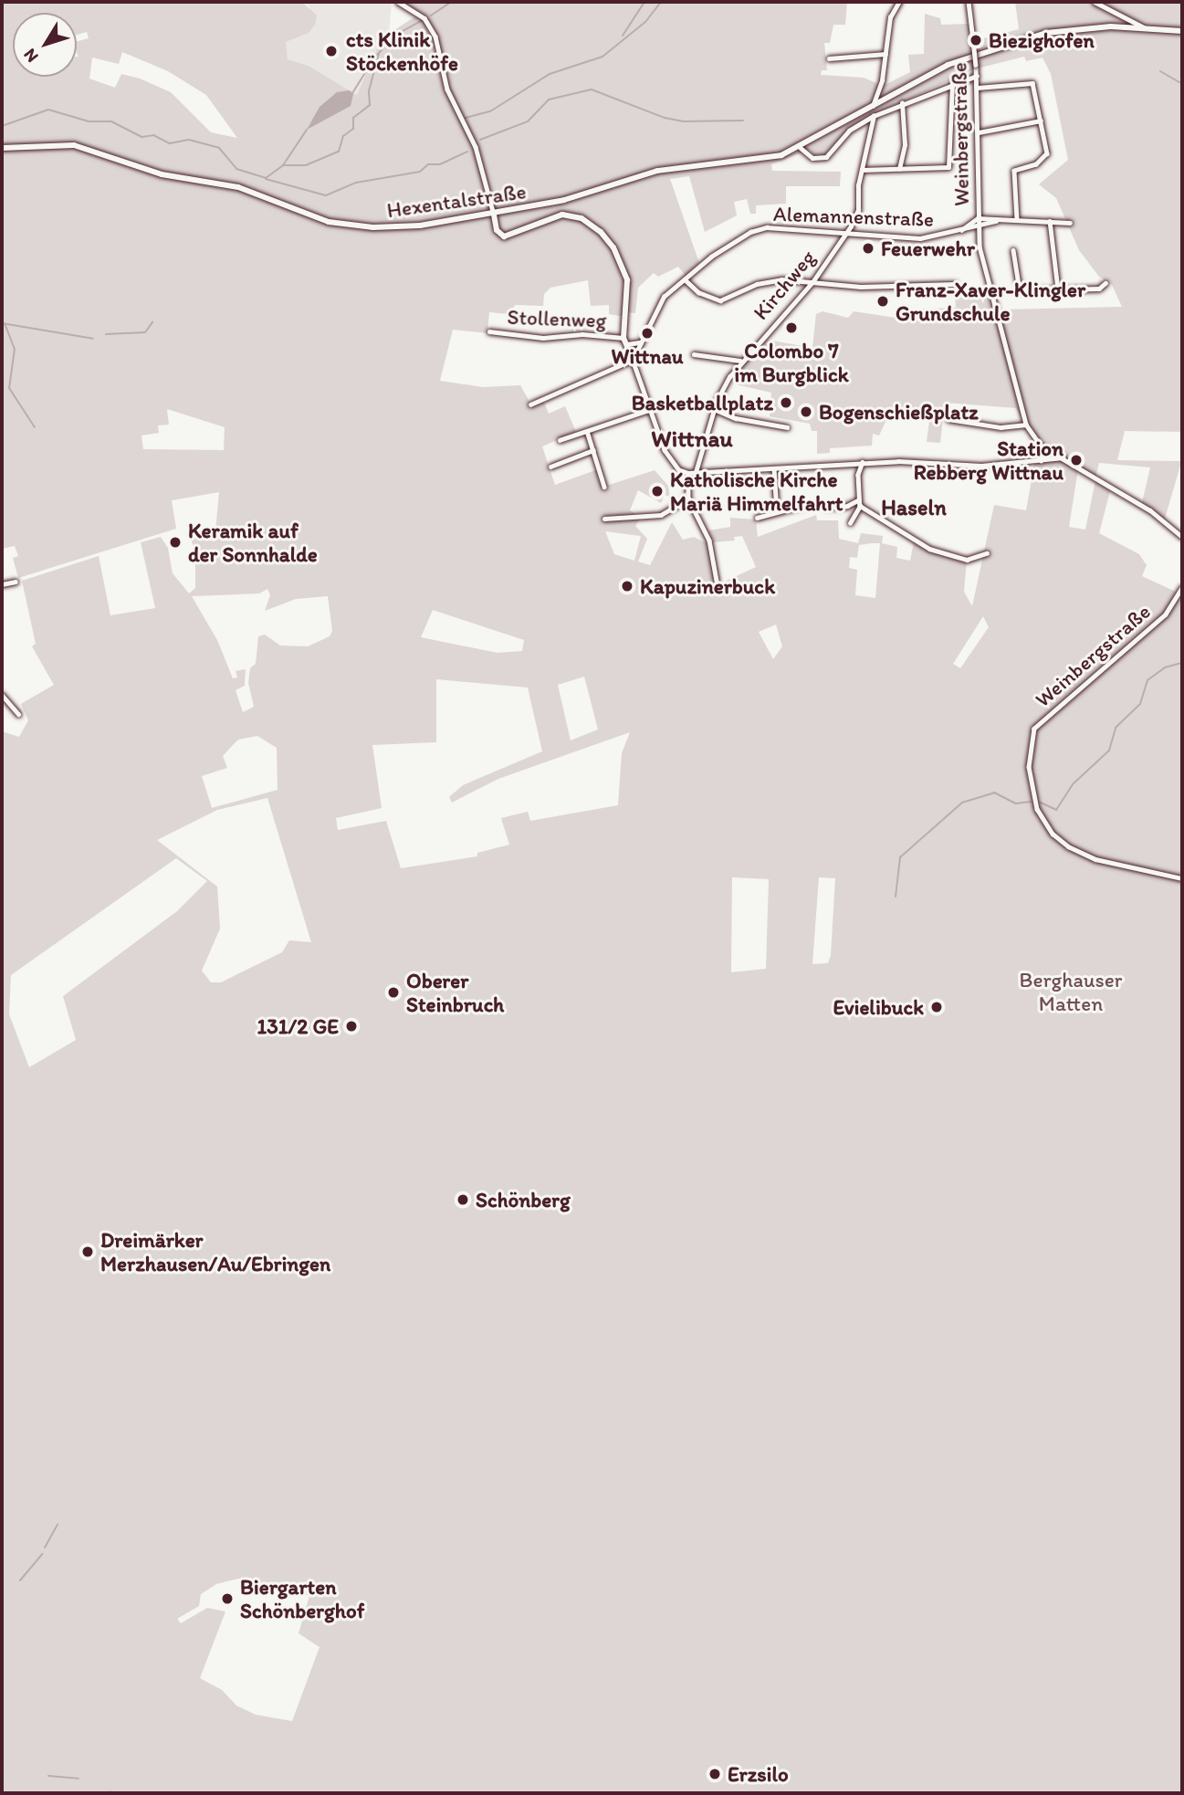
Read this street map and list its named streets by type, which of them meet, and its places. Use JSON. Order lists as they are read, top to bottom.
{
  "streets": {
    "main road": ["Hexentalstraße"],
    "street": [
      "Weinbergstraße",
      "Alemannenstraße",
      "Kirchweg",
      "Stollenweg"
    ]
  },
  "crossings": [
    ["Weinbergstraße", "Alemannenstraße"],
    ["Alemannenstraße", "Kirchweg"]
  ],
  "districts": ["Wittnau", "Haseln"],
  "parks": ["Berghauser Matten"],
  "places": [
    "Biezighofen",
    "cts Klinik Stöckenhöfe",
    "Feuerwehr",
    "Franz-Xaver-Klingler Grundschule",
    "Colombo 7 im Burgblick",
    "Wittnau",
    "Basketballplatz",
    "Bogenschießplatz",
    "Station Rebberg Wittnau",
    "Katholische Kirche Mariä Himmelfahrt",
    "Keramik auf der Sonnhalde",
    "Kapuzinerbuck",
    "Oberer Steinbruch",
    "Evielibuck",
    "131/2 GE",
    "Schönberg",
    "Dreimärker Merzhausen/Au/Ebringen",
    "Biergarten Schönberghof",
    "Erzsilo"
  ],
  "north": "bottom left"
}
